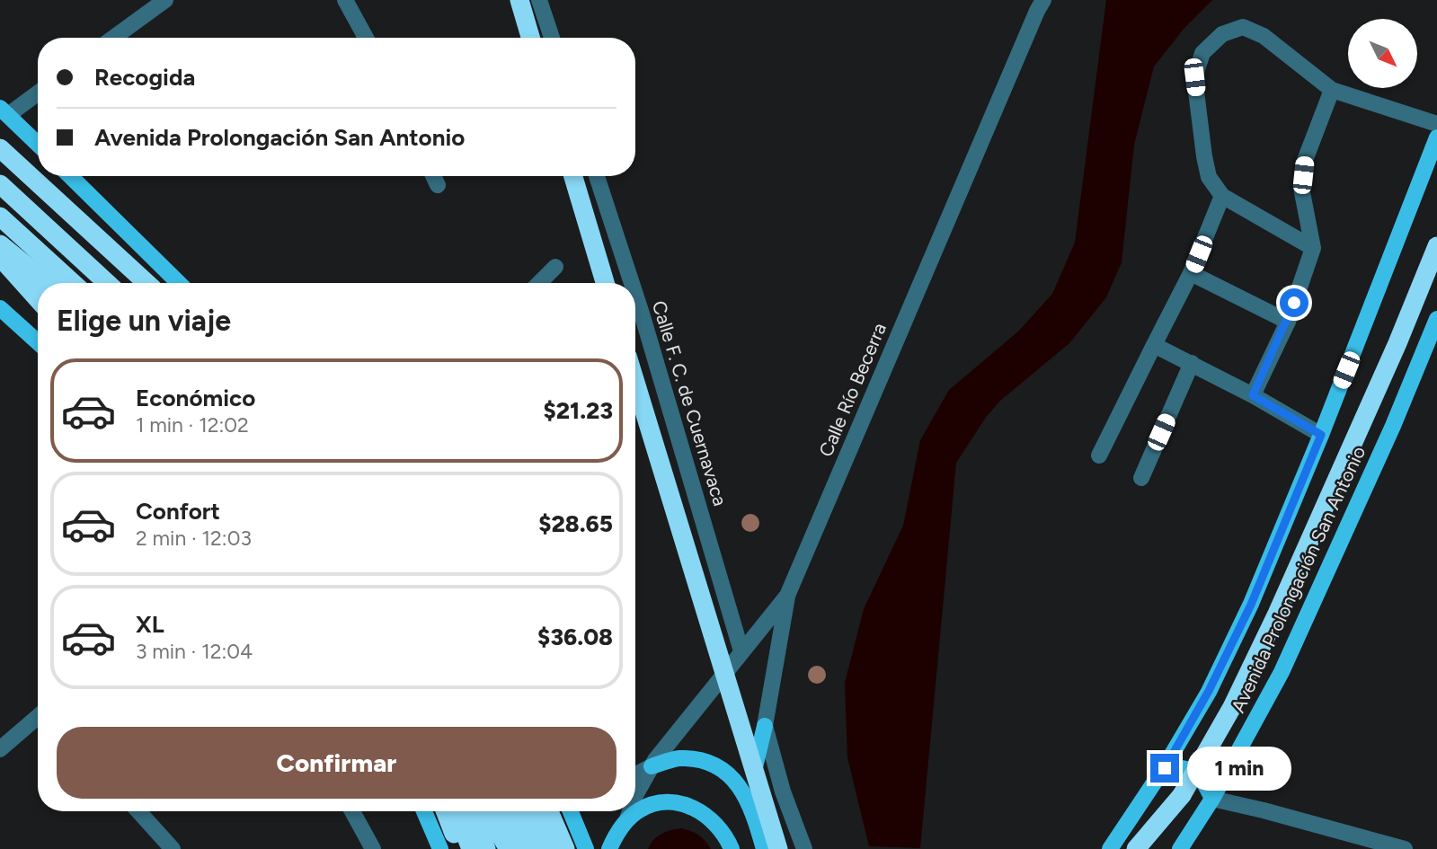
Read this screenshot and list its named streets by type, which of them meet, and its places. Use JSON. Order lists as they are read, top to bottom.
{
  "streets": {
    "main road": ["Avenida Prolongación San Antonio"],
    "street": ["Calle Río Becerra", "Calle F. C. de Cuernavaca"]
  },
  "crossings": [
    ["Calle Río Becerra", "Calle F. C. de Cuernavaca"]
  ],
  "north": "bottom right",
  "page": {
    "banner": ["Recogida", "Avenida Prolongación San Antonio"],
    "heading": "Elige un viaje",
    "list": [
      {
        "name": "Económico",
        "note": "1 min · 12:02",
        "value": "$21.23"
      },
      {
        "name": "Confort",
        "note": "2 min · 12:03",
        "value": "$28.65"
      },
      {
        "name": "XL",
        "note": "3 min · 12:04",
        "value": "$36.08"
      }
    ],
    "buttons": "Confirmar",
    "bubble": "1 min"
  }
}
